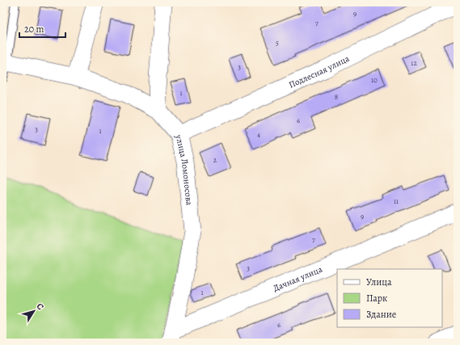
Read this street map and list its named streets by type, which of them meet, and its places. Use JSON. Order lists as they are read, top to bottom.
{
  "streets": {
    "street": ["Подлесная улица", "улица Ломоносова", "Дачная улица"]
  },
  "crossings": [
    ["Подлесная улица", "улица Ломоносова"],
    ["улица Ломоносова", "Дачная улица"]
  ],
  "house_numbers": [
    "9",
    "7",
    "5",
    "12",
    "3",
    "10",
    "1",
    "8",
    "6",
    "3",
    "1",
    "4",
    "2",
    "11",
    "9",
    "7",
    "3",
    "1",
    "6"
  ],
  "legend": ["Улица", "Парк", "Здание"],
  "scale_bar": "20 m",
  "north": "top right"
}
